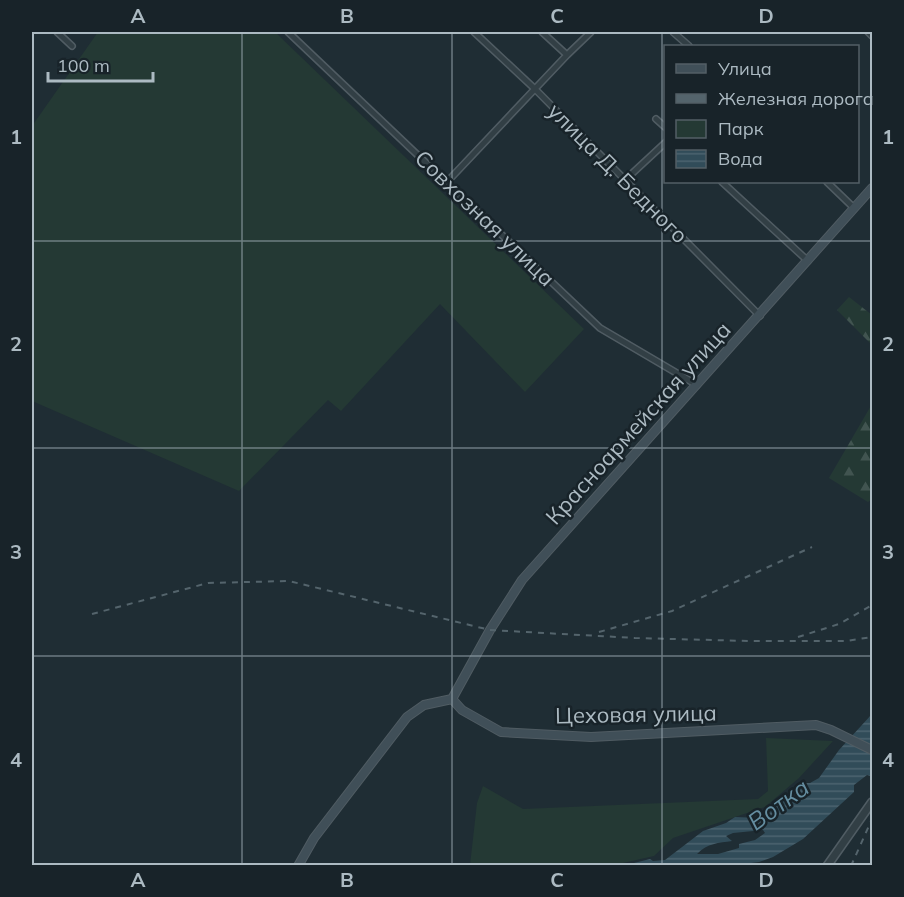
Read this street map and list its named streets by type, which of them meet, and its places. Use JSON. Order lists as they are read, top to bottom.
{
  "streets": {
    "main road": ["Красноармейская улица", "Цеховая улица"],
    "street": ["улица Д. Бедного", "Совхозная улица"]
  },
  "crossings": [
    ["улица Д. Бедного", "Красноармейская улица"],
    ["Совхозная улица", "Красноармейская улица"],
    ["Красноармейская улица", "Цеховая улица"]
  ],
  "water": ["Вотка"],
  "legend": [
    "Улица",
    "Железная дорога",
    "Парк",
    "Вода"
  ],
  "scale_bar": "100 m",
  "grid": {
    "columns": [
      "A",
      "B",
      "C",
      "D"
    ],
    "rows": [
      "1",
      "2",
      "3",
      "4"
    ]
  }
}
